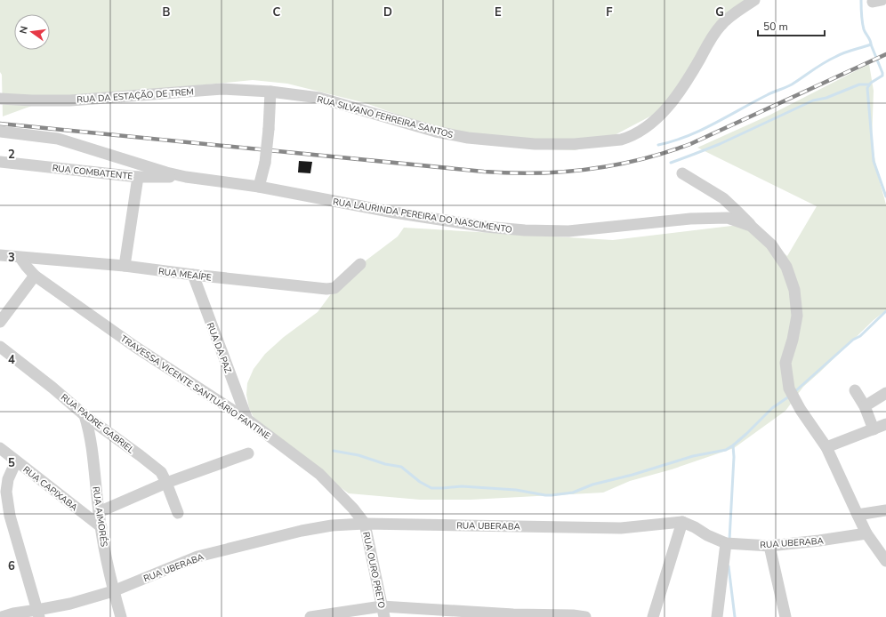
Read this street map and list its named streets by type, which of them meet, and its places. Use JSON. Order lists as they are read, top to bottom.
{
  "streets": {
    "street": [
      "RUA DA ESTAÇÃO DE TREM",
      "RUA SILVANO FERREIRA SANTOS",
      "RUA COMBATENTE",
      "RUA LAURINDA PEREIRA DO NASCIMENTO",
      "RUA MEAÍPE",
      "RUA DA PAZ",
      "TRAVESSA VICENTE SANTUÁRIO FANTINE",
      "RUA PADRE GABRIEL",
      "RUA CAPIXABA",
      "RUA AIMORÉS",
      "RUA UBERABA",
      "RUA OURO PRETO"
    ]
  },
  "crossings": [
    ["RUA DA ESTAÇÃO DE TREM", "RUA SILVANO FERREIRA SANTOS"],
    ["RUA COMBATENTE", "RUA LAURINDA PEREIRA DO NASCIMENTO"],
    ["RUA LAURINDA PEREIRA DO NASCIMENTO", "RUA UBERABA"],
    ["RUA MEAÍPE", "RUA DA PAZ"],
    ["RUA MEAÍPE", "TRAVESSA VICENTE SANTUÁRIO FANTINE"],
    ["RUA DA PAZ", "TRAVESSA VICENTE SANTUÁRIO FANTINE"],
    ["TRAVESSA VICENTE SANTUÁRIO FANTINE", "RUA UBERABA"],
    ["TRAVESSA VICENTE SANTUÁRIO FANTINE", "RUA OURO PRETO"],
    ["RUA PADRE GABRIEL", "RUA AIMORÉS"],
    ["RUA CAPIXABA", "RUA AIMORÉS"],
    ["RUA AIMORÉS", "RUA UBERABA"],
    ["RUA UBERABA", "RUA OURO PRETO"]
  ],
  "scale_bar": "50 m",
  "north": "left",
  "grid": {
    "columns": [
      "B",
      "C",
      "D",
      "E",
      "F",
      "G"
    ],
    "rows": [
      "2",
      "3",
      "4",
      "5",
      "6"
    ]
  }
}
